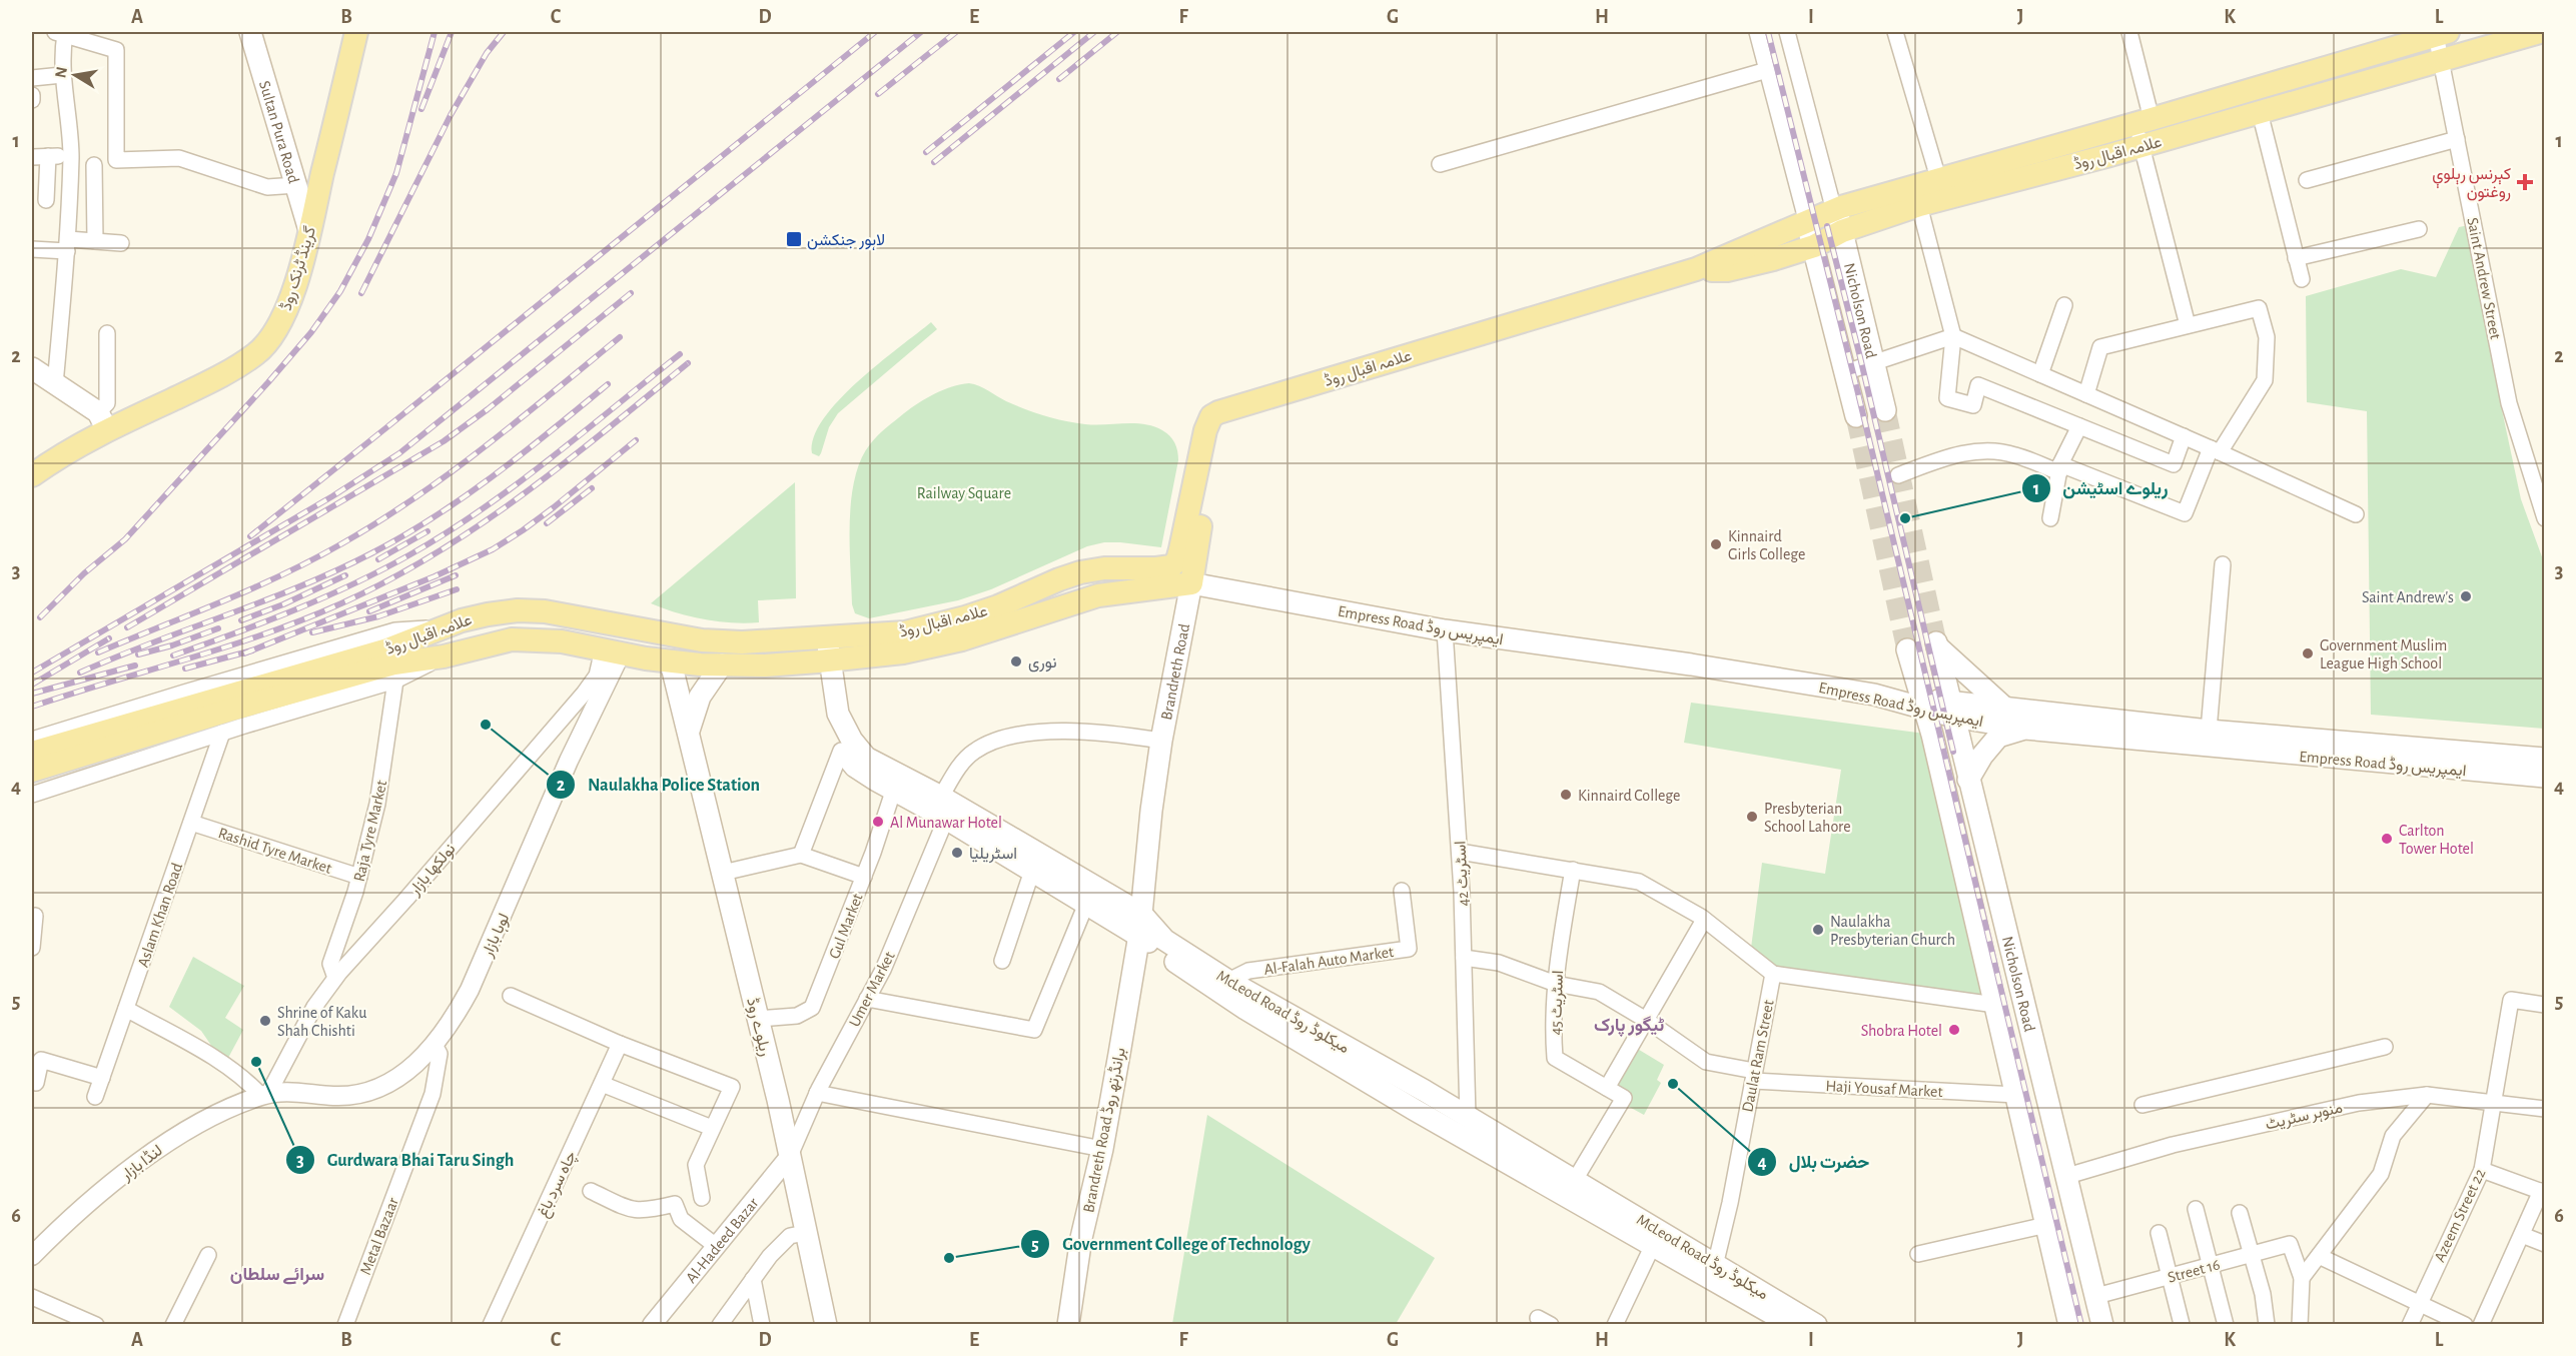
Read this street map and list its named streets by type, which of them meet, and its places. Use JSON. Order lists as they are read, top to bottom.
{
  "streets": {
    "main road": [
      "Sultan Pura Road",
      "علامہ اقبال روڈ",
      "گرینڈ ٹرنک روڈ",
      "Nicholson Road",
      "Empress Road ایمپریس روڈ",
      "Brandreth Road",
      "McLeod Road میکلوڈ روڈ",
      "ریلوے روڈ",
      "Brandreth Road برانڈرتھ روڈ"
    ],
    "street": [
      "Saint Andrew Street",
      "Raja Tyre Market",
      "Rashid Tyre Market",
      "نولکھا بازار",
      "اسٹریٹ 42",
      "Aslam Khan Road",
      "Gul Market",
      "لوہا بازار",
      "Al-Falah Auto Market",
      "Umer Market",
      "اسٹریٹ 45",
      "Daulat Ram Street",
      "Haji Yousaf Market",
      "منوہر سٹریٹ",
      "لنڈا بازار",
      "چاہ سرد باغ",
      "Azeem Street 22",
      "Metal Bazaar",
      "Al-Hadeed Bazar",
      "Street 16"
    ]
  },
  "crossings": [
    ["Sultan Pura Road", "گرینڈ ٹرنک روڈ"],
    ["علامہ اقبال روڈ", "Saint Andrew Street"],
    ["علامہ اقبال روڈ", "Nicholson Road"],
    ["علامہ اقبال روڈ", "Empress Road ایمپریس روڈ"],
    ["علامہ اقبال روڈ", "Brandreth Road"],
    ["علامہ اقبال روڈ", "Raja Tyre Market"],
    ["علامہ اقبال روڈ", "نولکھا بازار"],
    ["علامہ اقبال روڈ", "لوہا بازار"],
    ["علامہ اقبال روڈ", "McLeod Road میکلوڈ روڈ"],
    ["علامہ اقبال روڈ", "ریلوے روڈ"],
    ["Nicholson Road", "Empress Road ایمپریس روڈ"],
    ["Nicholson Road", "Haji Yousaf Market"],
    ["Nicholson Road", "منوہر سٹریٹ"],
    ["Nicholson Road", "Street 16"],
    ["Empress Road ایمپریس روڈ", "Brandreth Road"],
    ["Empress Road ایمپریس روڈ", "اسٹریٹ 42"],
    ["Brandreth Road", "McLeod Road میکلوڈ روڈ"],
    ["Brandreth Road", "Brandreth Road برانڈرتھ روڈ"],
    ["Raja Tyre Market", "Rashid Tyre Market"],
    ["Raja Tyre Market", "نولکھا بازار"],
    ["Rashid Tyre Market", "Aslam Khan Road"],
    ["نولکھا بازار", "لوہا بازار"],
    ["نولکھا بازار", "لنڈا بازار"],
    ["اسٹریٹ 42", "McLeod Road میکلوڈ روڈ"],
    ["اسٹریٹ 42", "Haji Yousaf Market"],
    ["Gul Market", "McLeod Road میکلوڈ روڈ"],
    ["Gul Market", "ریلوے روڈ"],
    ["لوہا بازار", "لنڈا بازار"],
    ["لوہا بازار", "Metal Bazaar"],
    ["Al-Falah Auto Market", "McLeod Road میکلوڈ روڈ"],
    ["Umer Market", "McLeod Road میکلوڈ روڈ"],
    ["Umer Market", "ریلوے روڈ"],
    ["Umer Market", "Al-Hadeed Bazar"],
    ["اسٹریٹ 45", "McLeod Road میکلوڈ روڈ"],
    ["اسٹریٹ 45", "Haji Yousaf Market"],
    ["McLeod Road میکلوڈ روڈ", "Daulat Ram Street"],
    ["McLeod Road میکلوڈ روڈ", "Brandreth Road برانڈرتھ روڈ"],
    ["ریلوے روڈ", "Al-Hadeed Bazar"],
    ["Daulat Ram Street", "Haji Yousaf Market"],
    ["منوہر سٹریٹ", "Azeem Street 22"]
  ],
  "districts": ["ٹیگور پارک", "سرائے سلطان"],
  "parks": ["Railway Square"],
  "places": {
    "health": ["کېرنس رېلوې روغتون"],
    "transit": ["لاہور جنکشن"],
    "other": [
      "ریلوے اسٹیشن",
      "Kinnaird Girls College",
      "Saint Andrew's",
      "Government Muslim League High School",
      "نوری",
      "Naulakha Police Station",
      "Kinnaird College",
      "Presbyterian School Lahore",
      "Al Munawar Hotel",
      "Carlton Tower Hotel",
      "اسٹریلیا",
      "Naulakha Presbyterian Church",
      "Shrine of Kaku Shah Chishti",
      "Shobra Hotel",
      "Gurdwara Bhai Taru Singh",
      "حضرت بلال",
      "Government College of Technology"
    ]
  },
  "north": "left",
  "grid": {
    "columns": [
      "A",
      "B",
      "C",
      "D",
      "E",
      "F",
      "G",
      "H",
      "I",
      "J",
      "K",
      "L"
    ],
    "rows": [
      "1",
      "2",
      "3",
      "4",
      "5",
      "6"
    ]
  }
}
